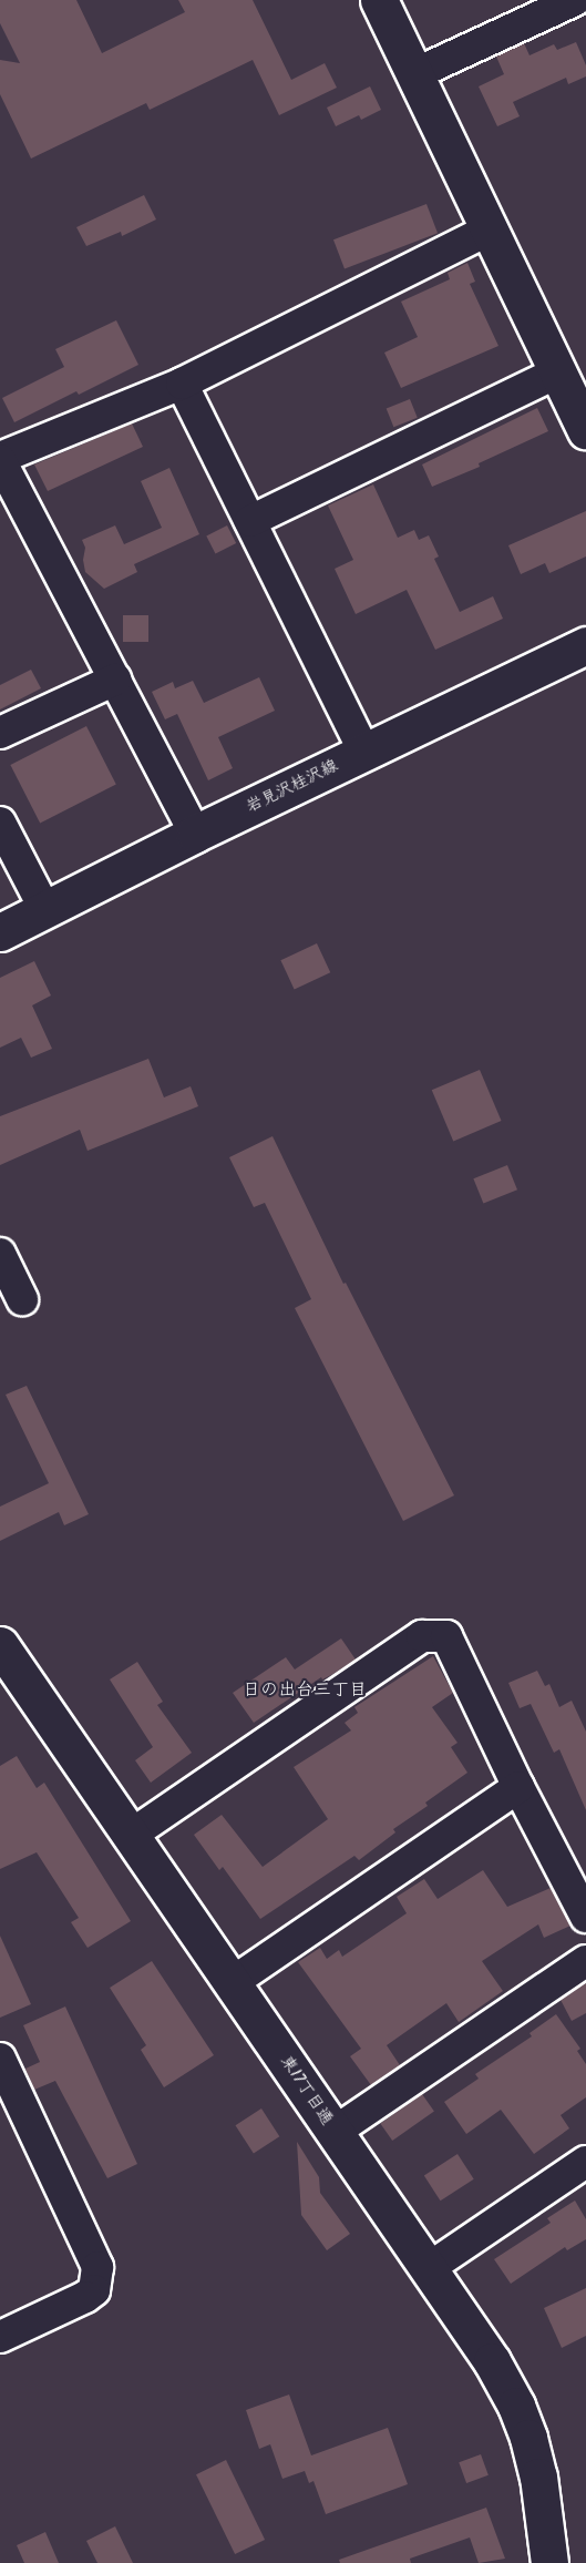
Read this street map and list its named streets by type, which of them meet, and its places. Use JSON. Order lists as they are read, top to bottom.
{
  "streets": {
    "street": ["岩見沢桂沢線", "東17丁目通"]
  },
  "districts": ["日の出台三丁目"]
}
